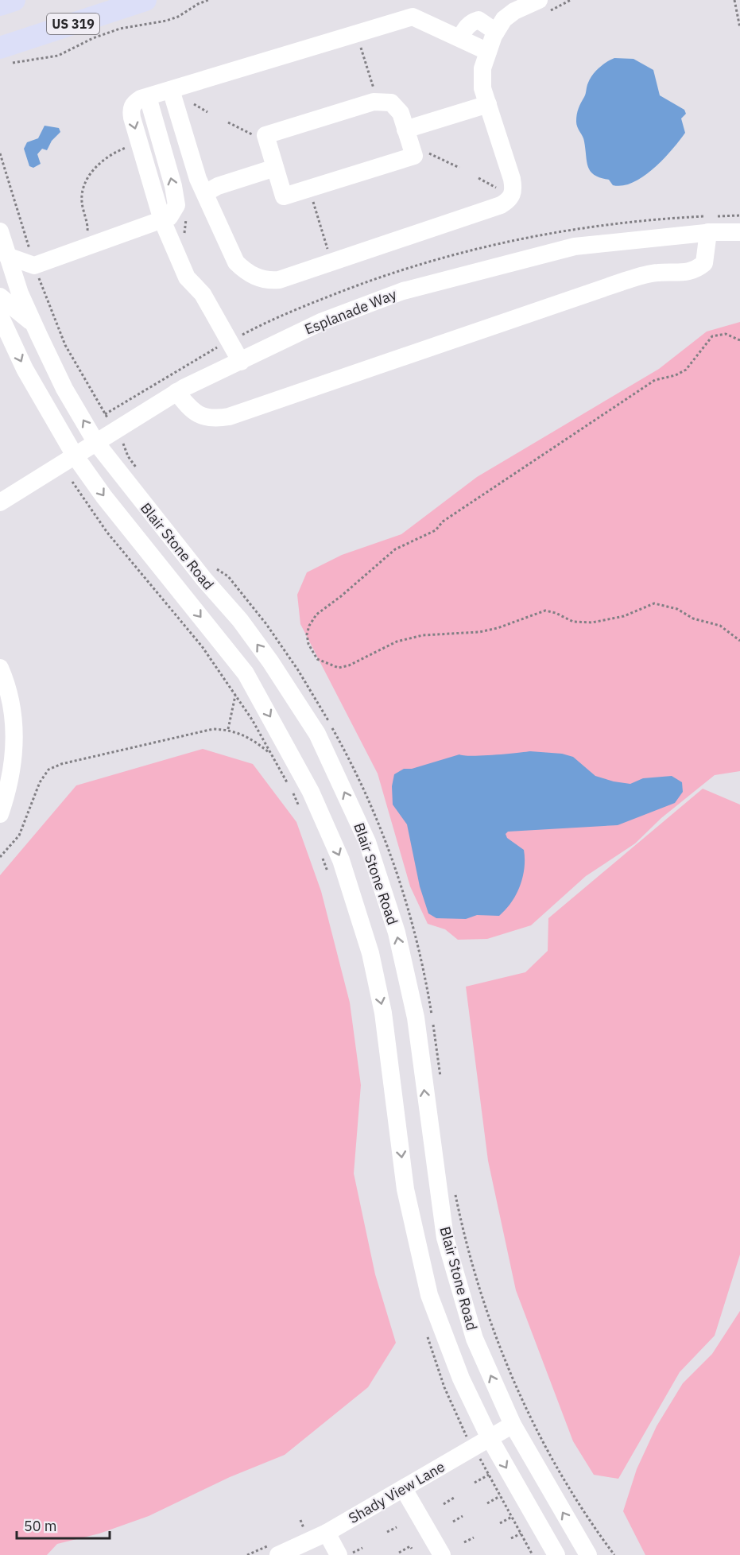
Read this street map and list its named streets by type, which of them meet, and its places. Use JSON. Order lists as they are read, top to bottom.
{
  "streets": {
    "main road": ["US 319"],
    "street": ["Esplanade Way", "Blair Stone Road", "Shady View Lane"]
  },
  "crossings": [
    ["Esplanade Way", "Blair Stone Road"],
    ["Blair Stone Road", "Shady View Lane"]
  ],
  "scale_bar": "50 m"
}
